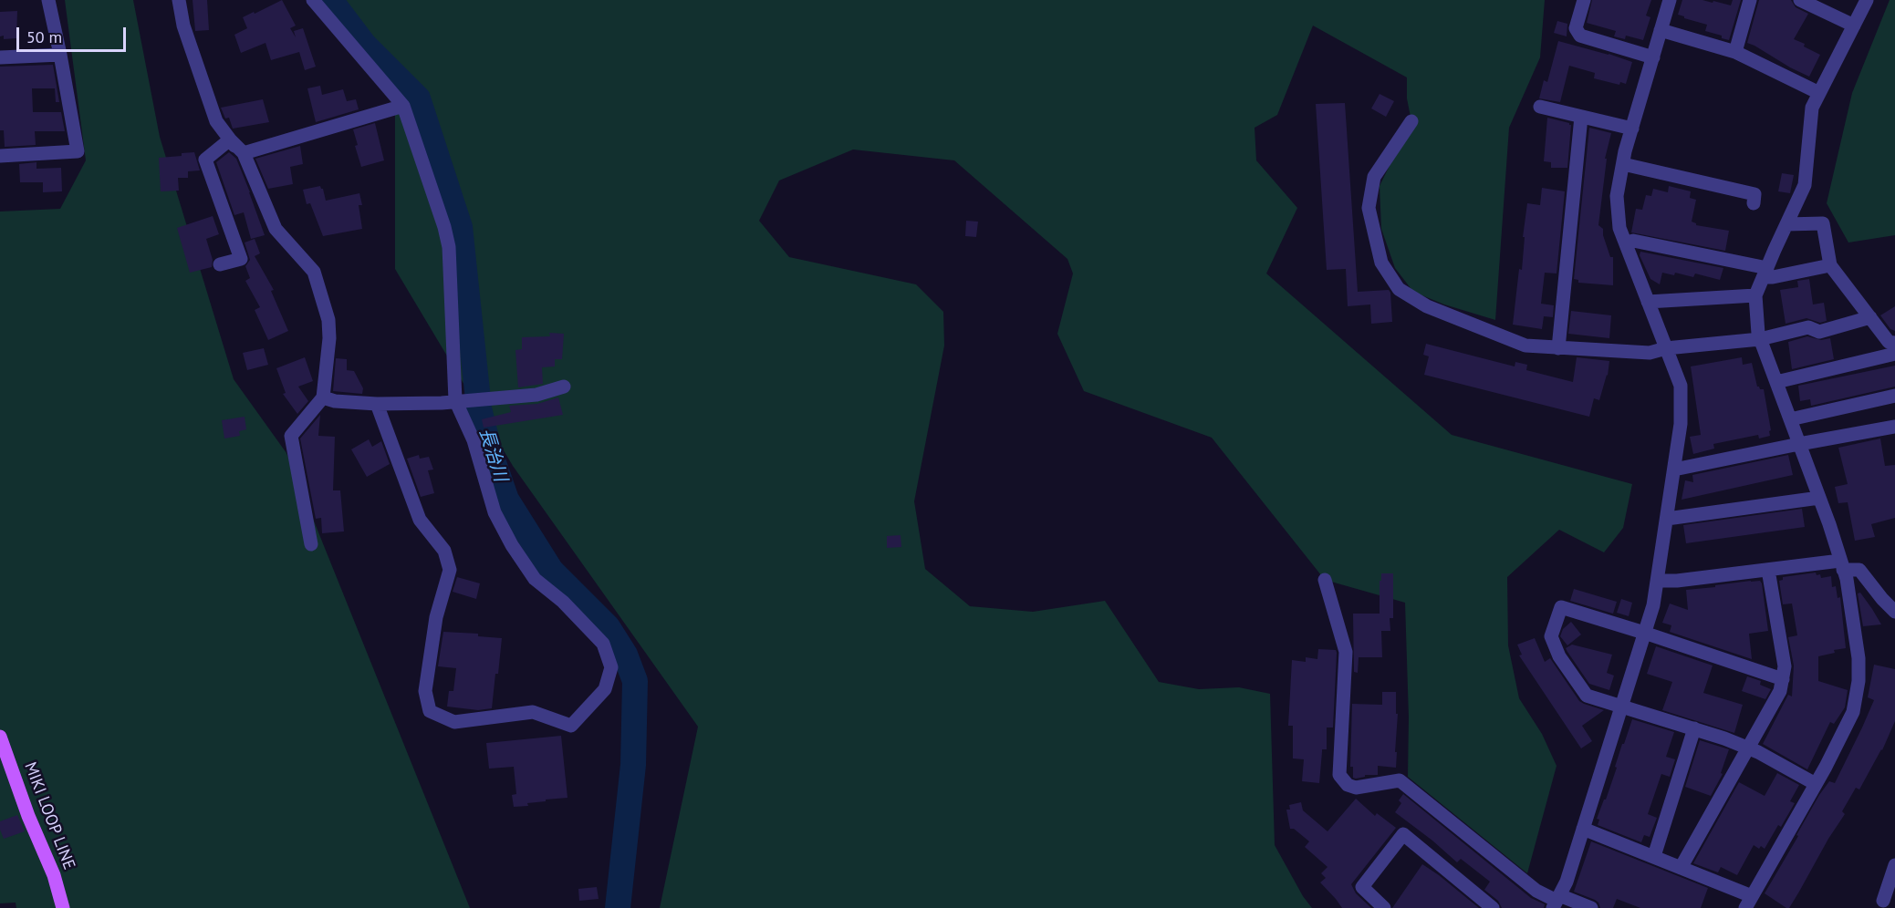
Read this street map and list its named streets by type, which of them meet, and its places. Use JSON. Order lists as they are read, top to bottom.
{
  "streets": {
    "main road": ["MIKI LOOP LINE"]
  },
  "water": ["長治川"],
  "scale_bar": "50 m"
}
